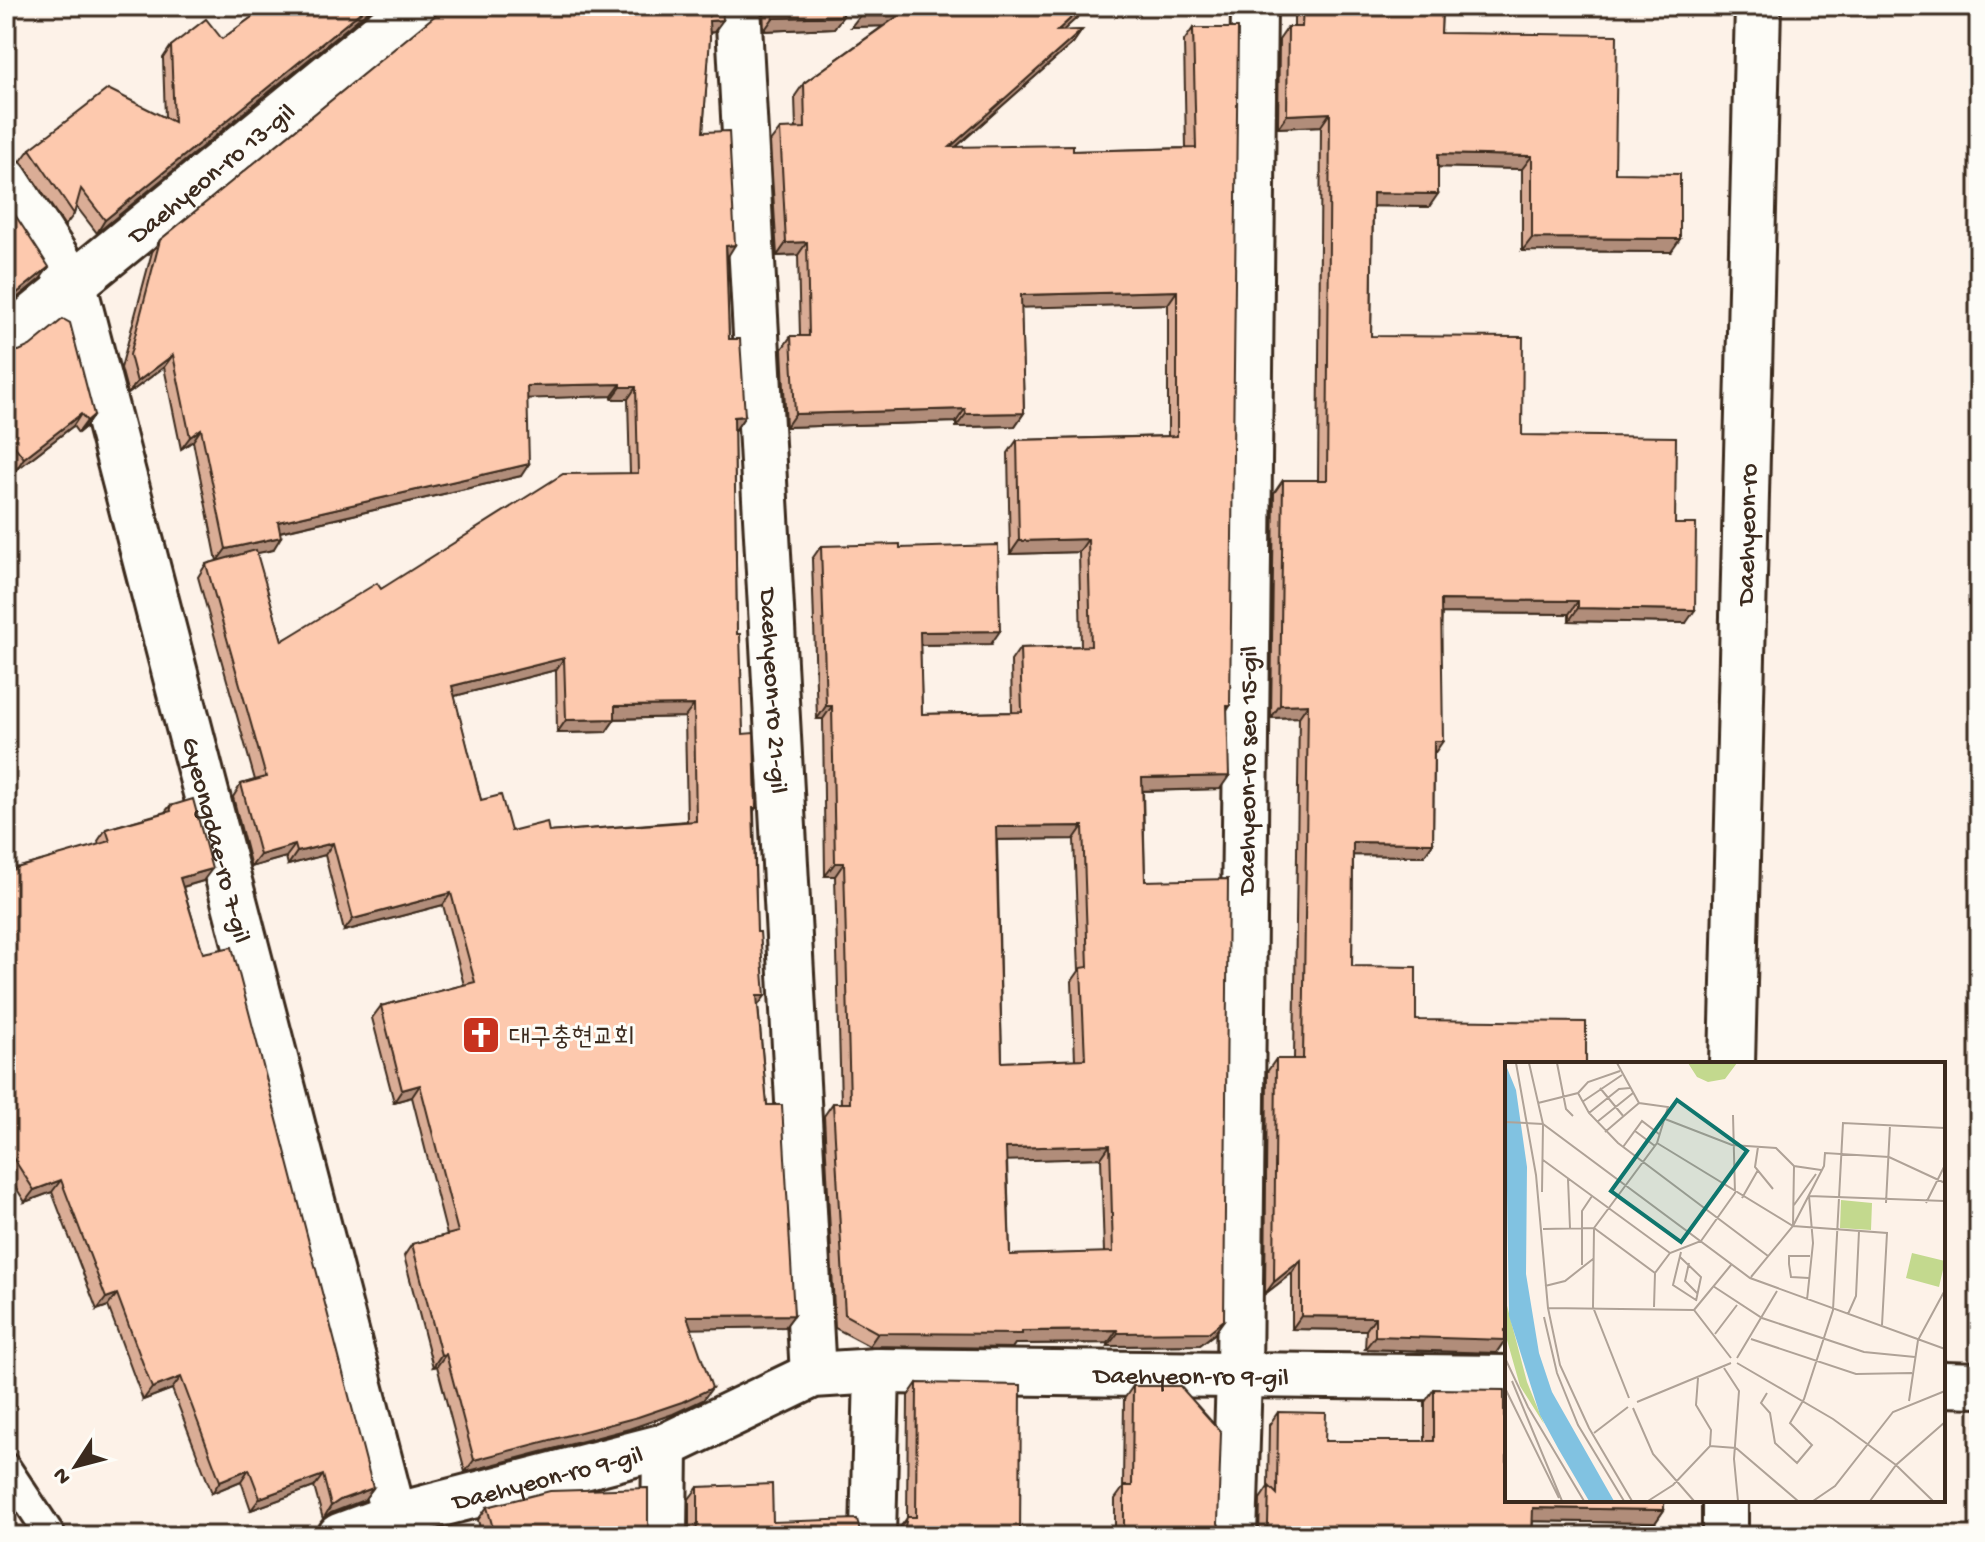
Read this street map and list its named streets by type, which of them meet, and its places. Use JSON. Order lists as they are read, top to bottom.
{
  "streets": {
    "street": [
      "Daehyeon-ro 13-gil",
      "Daehyeon-ro",
      "Daehyeon-ro 21-gil",
      "Daehyeon-ro seo 15-gil",
      "Gyeongdae-ro 7-gil",
      "Daehyeon-ro 9-gil"
    ]
  },
  "crossings": [
    ["Daehyeon-ro 13-gil", "Gyeongdae-ro 7-gil"],
    ["Daehyeon-ro 21-gil", "Daehyeon-ro 9-gil"],
    ["Daehyeon-ro seo 15-gil", "Daehyeon-ro 9-gil"],
    ["Gyeongdae-ro 7-gil", "Daehyeon-ro 9-gil"]
  ],
  "places": {
    "church": ["대구충현교회"]
  },
  "north": "bottom left"
}
